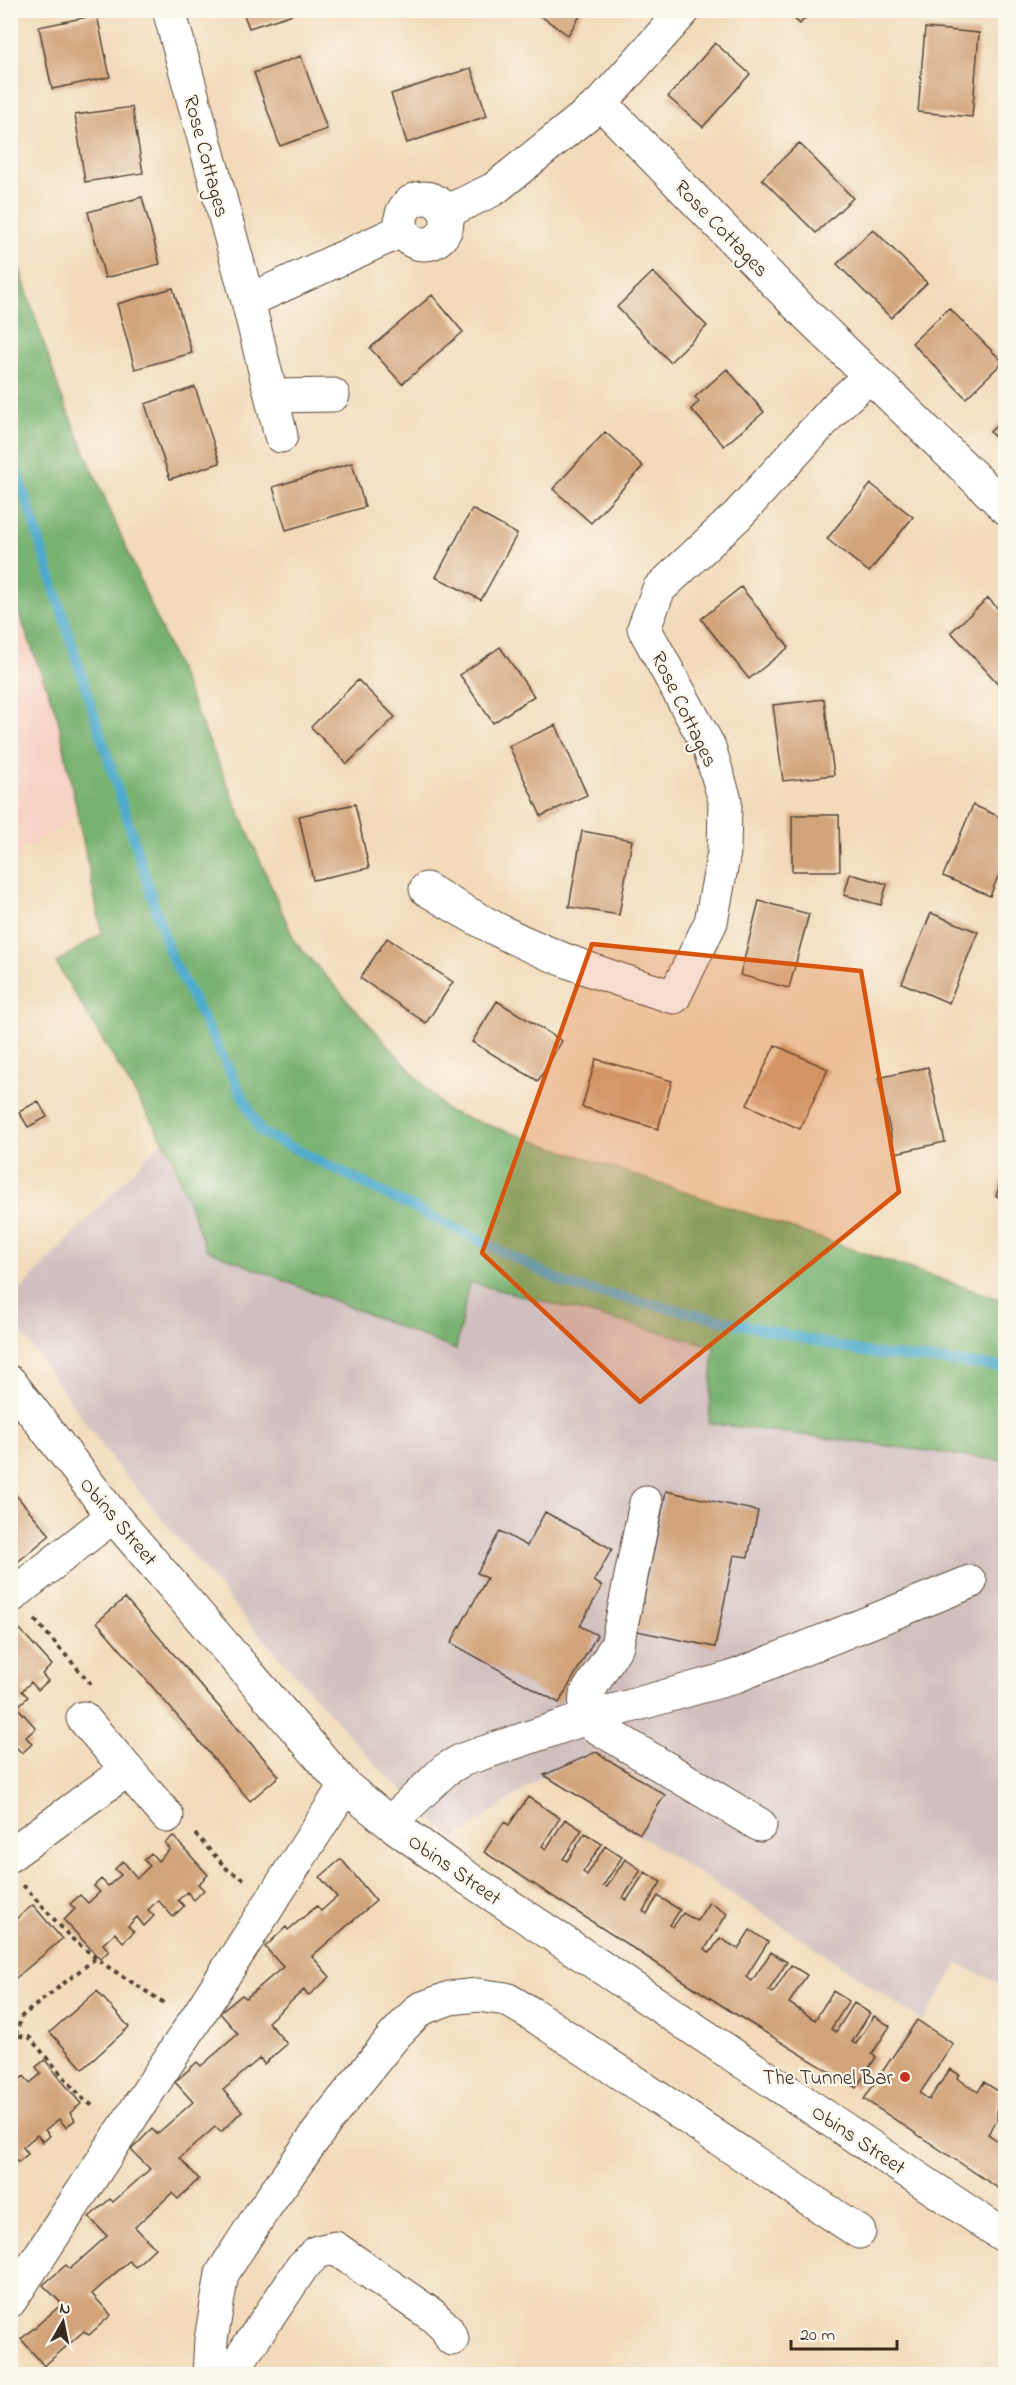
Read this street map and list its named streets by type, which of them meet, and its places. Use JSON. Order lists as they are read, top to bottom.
{
  "streets": {
    "street": ["Rose Cottages", "Obins Street"]
  },
  "places": ["The Tunnel Bar"],
  "scale_bar": "20 m",
  "north": "top"
}
